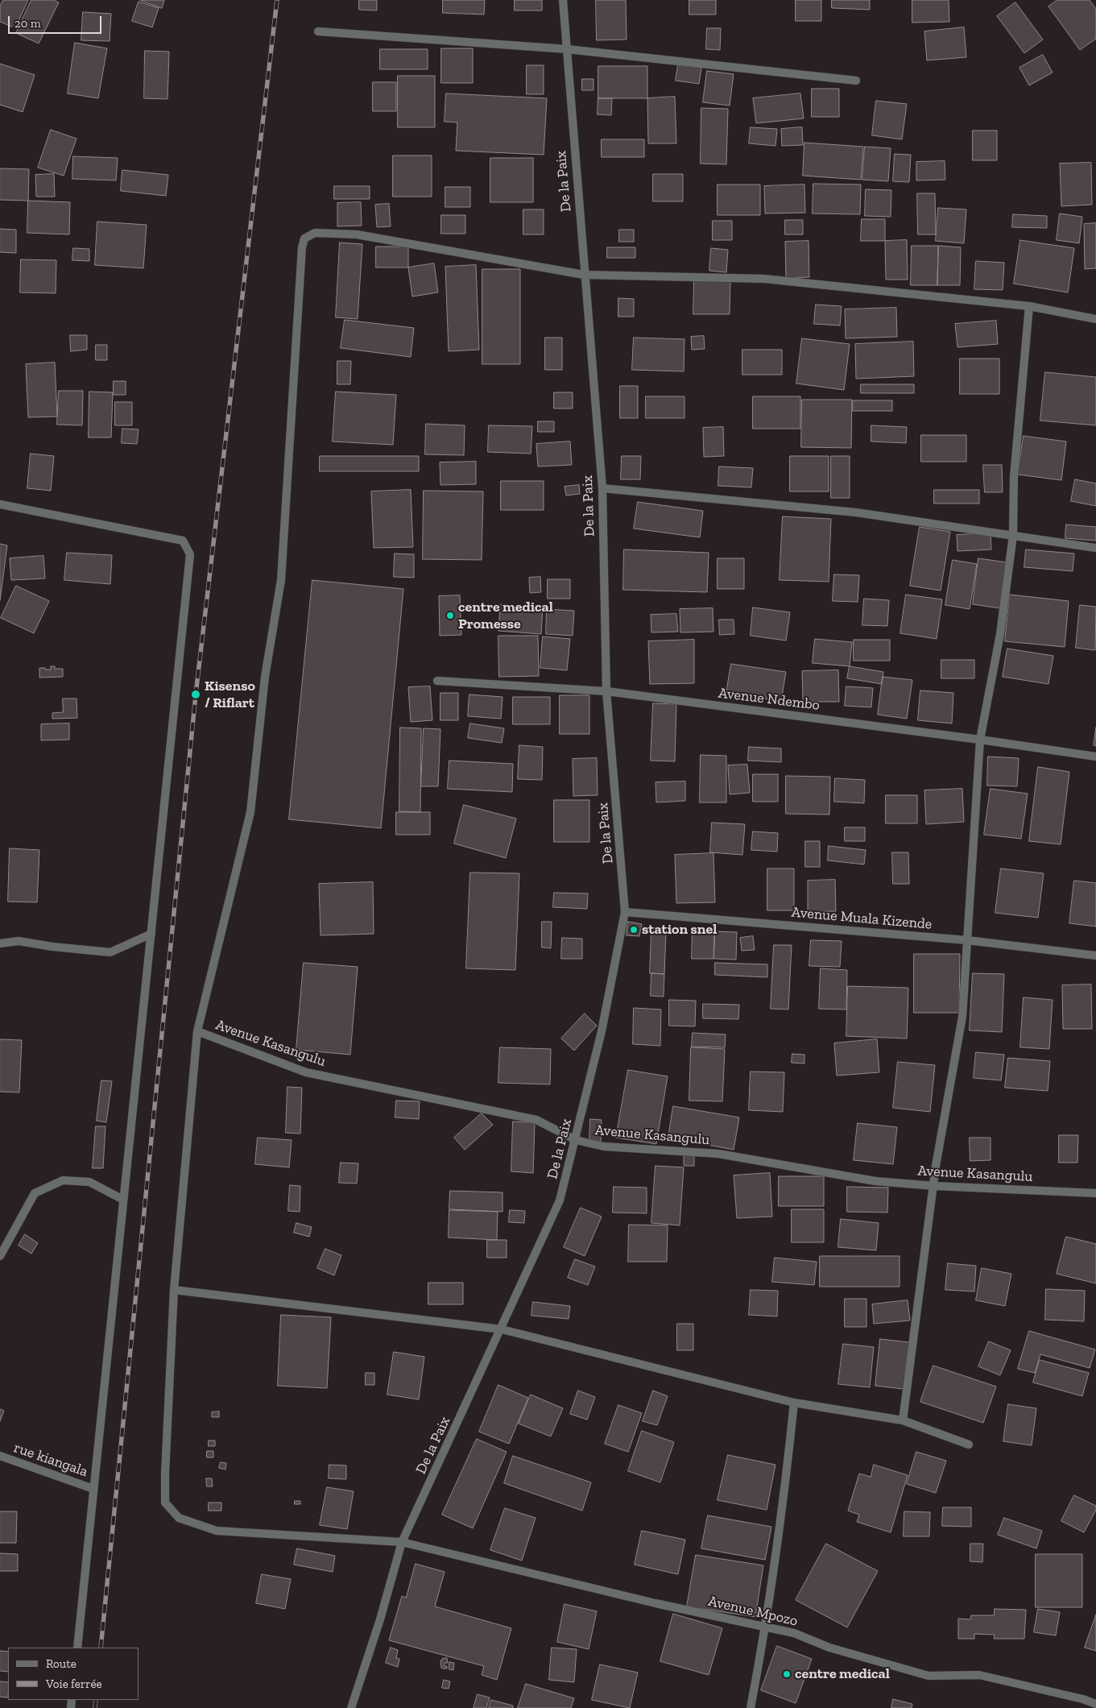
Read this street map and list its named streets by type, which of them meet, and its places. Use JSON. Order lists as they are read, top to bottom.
{
  "streets": {
    "street": [
      "De la Paix",
      "Avenue Ndembo",
      "Avenue Muala Kizende",
      "Avenue Kasangulu",
      "rue kiangala",
      "Avenue Mpozo"
    ]
  },
  "crossings": [
    ["De la Paix", "Avenue Ndembo"],
    ["De la Paix", "Avenue Muala Kizende"],
    ["De la Paix", "Avenue Kasangulu"],
    ["De la Paix", "Avenue Mpozo"],
    ["Avenue Kasangulu", "Avenue Mpozo"]
  ],
  "places": [
    "centre medical Promesse",
    "Kisenso / Riflart",
    "station snel",
    "centre medical"
  ],
  "legend": ["Route", "Voie ferrée"],
  "scale_bar": "20 m"
}
